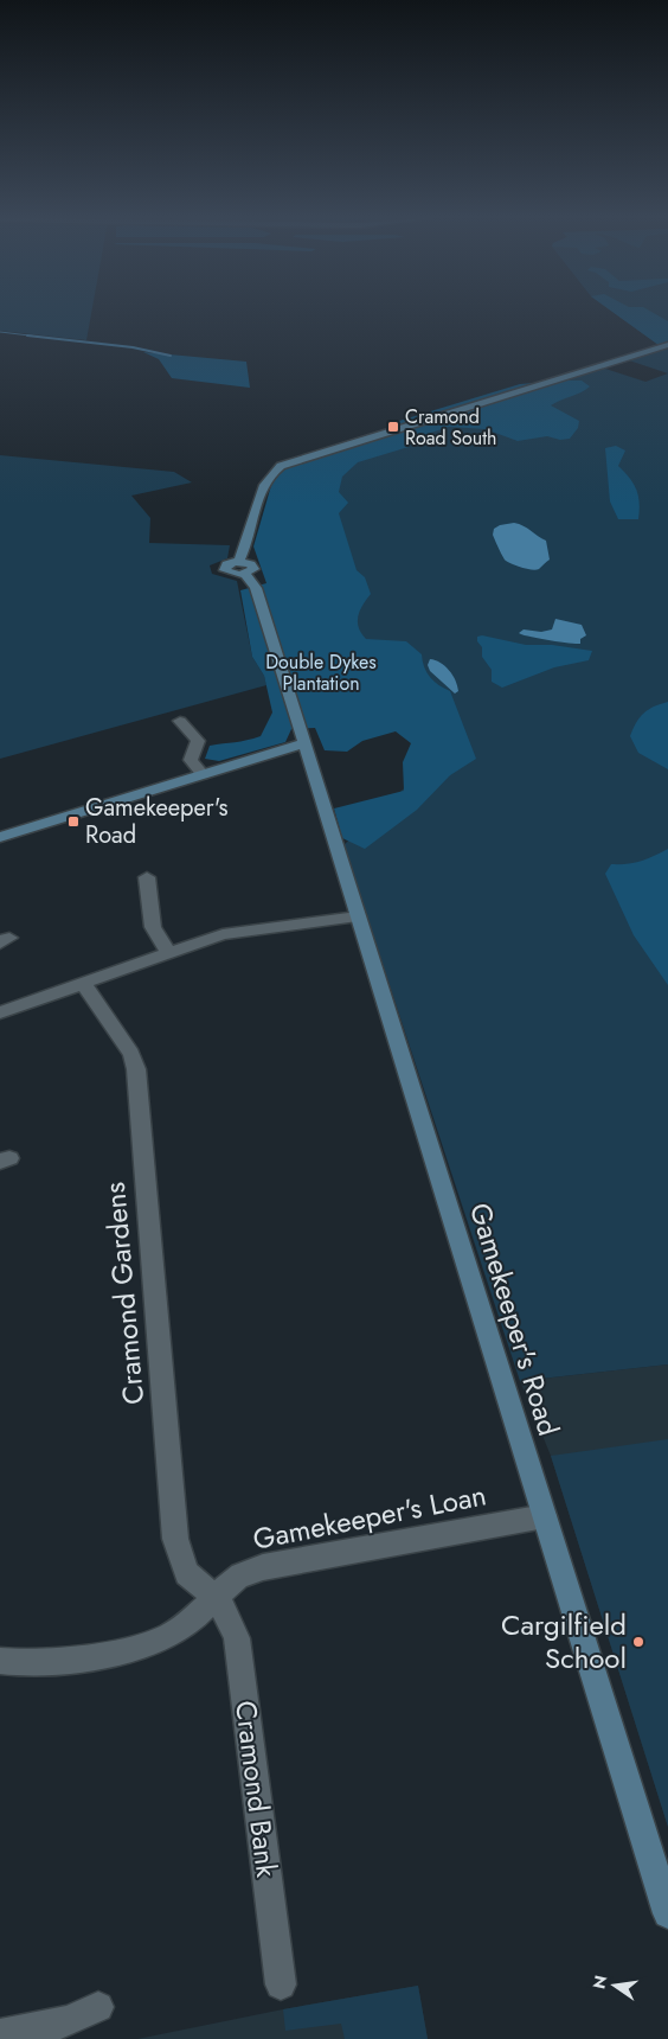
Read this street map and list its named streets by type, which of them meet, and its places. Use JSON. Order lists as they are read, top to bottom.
{
  "streets": {
    "street": [
      "Cramond Gardens",
      "Gamekeeper's Road",
      "Gamekeeper's Loan",
      "Cramond Bank"
    ]
  },
  "crossings": [
    ["Cramond Gardens", "Gamekeeper's Loan"],
    ["Cramond Gardens", "Cramond Bank"],
    ["Gamekeeper's Road", "Gamekeeper's Loan"],
    ["Gamekeeper's Loan", "Cramond Bank"]
  ],
  "parks": ["Double Dykes Plantation"],
  "places": {
    "transit": ["Cramond Road South", "Gamekeeper's Road"],
    "other": ["Cargilfield School"]
  },
  "north": "left"
}
